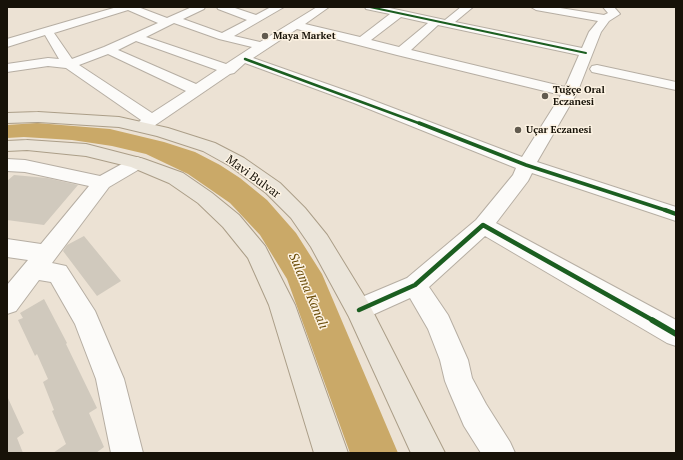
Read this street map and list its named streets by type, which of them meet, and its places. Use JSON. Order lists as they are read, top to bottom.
{
  "streets": {
    "main road": ["Mavi Bulvar"]
  },
  "water": ["Sulama Kanalı"],
  "places": ["Maya Market", "Tuğçe Oral Eczanesi", "Uçar Eczanesi"]
}
